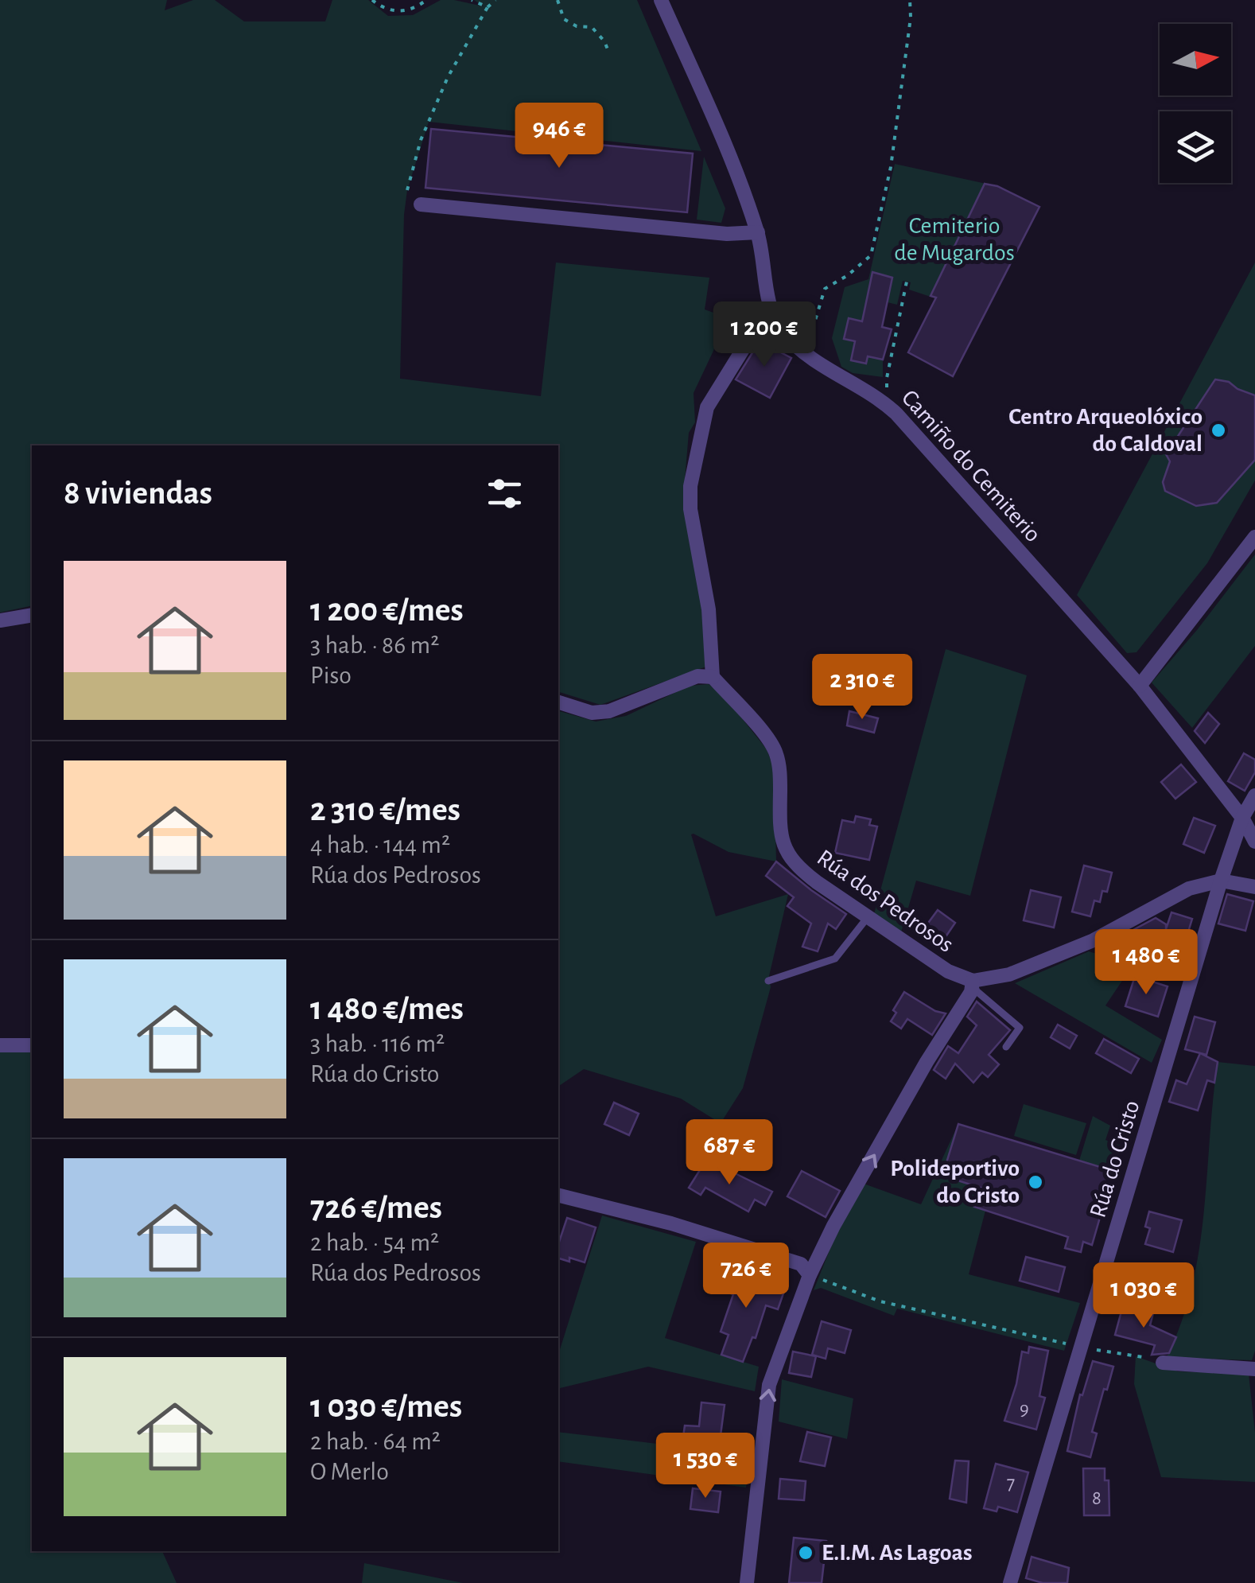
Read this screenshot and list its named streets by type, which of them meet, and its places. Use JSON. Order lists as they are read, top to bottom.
{
  "streets": {
    "street": ["Camiño do Cemiterio", "Rúa dos Pedrosos", "Rúa do Cristo"]
  },
  "crossings": [
    ["Camiño do Cemiterio", "Rúa do Cristo"]
  ],
  "parks": ["Cemiterio de Mugardos"],
  "places": ["Centro Arqueolóxico do Caldoval", "Polideportivo do Cristo", "E.I.M. As Lagoas"],
  "house_numbers": ["9", "7", "8"],
  "north": "right",
  "page": {
    "price": [
      "946 €",
      "1 200 €",
      "2 310 €",
      "1 480 €",
      "687 €",
      "726 €",
      "1 030 €",
      "1 530 €"
    ],
    "heading": "8 viviendas",
    "list": [
      {
        "name": "1 200 €/mes",
        "note": "3 hab. · 86 m² · Piso"
      },
      {
        "name": "2 310 €/mes",
        "note": "4 hab. · 144 m² · Rúa dos Pedrosos"
      },
      {
        "name": "1 480 €/mes",
        "note": "3 hab. · 116 m² · Rúa do Cristo"
      },
      {
        "name": "726 €/mes",
        "note": "2 hab. · 54 m² · Rúa dos Pedrosos"
      },
      {
        "name": "1 030 €/mes",
        "note": "2 hab. · 64 m² · O Merlo"
      }
    ]
  }
}
